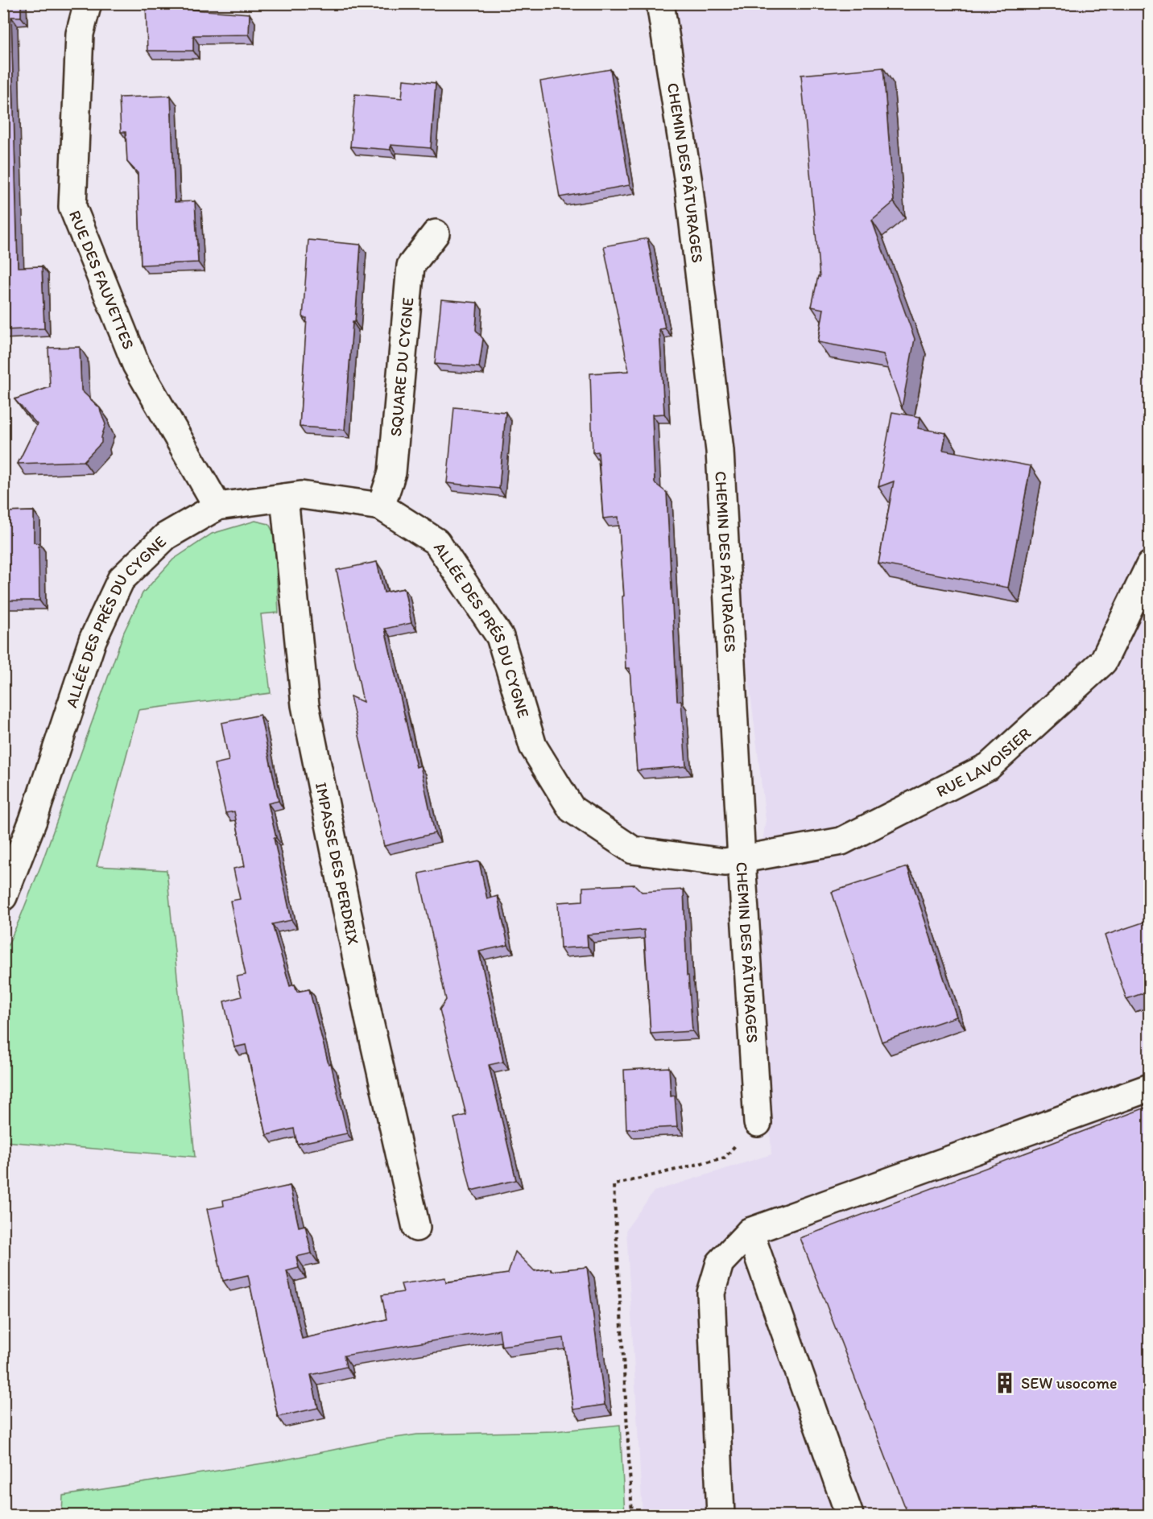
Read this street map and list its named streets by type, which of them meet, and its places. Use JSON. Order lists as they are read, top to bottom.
{
  "streets": {
    "street": [
      "CHEMIN DES PÂTURAGES",
      "RUE DES FAUVETTES",
      "SQUARE DU CYGNE",
      "ALLÉE DES PRÉS DU CYGNE",
      "RUE LAVOISIER",
      "IMPASSE DES PERDRIX"
    ]
  },
  "crossings": [
    ["CHEMIN DES PÂTURAGES", "ALLÉE DES PRÉS DU CYGNE"],
    ["CHEMIN DES PÂTURAGES", "RUE LAVOISIER"],
    ["RUE DES FAUVETTES", "ALLÉE DES PRÉS DU CYGNE"],
    ["SQUARE DU CYGNE", "ALLÉE DES PRÉS DU CYGNE"],
    ["ALLÉE DES PRÉS DU CYGNE", "RUE LAVOISIER"],
    ["ALLÉE DES PRÉS DU CYGNE", "IMPASSE DES PERDRIX"]
  ],
  "places": {
    "building": ["SEW usocome"]
  }
}
